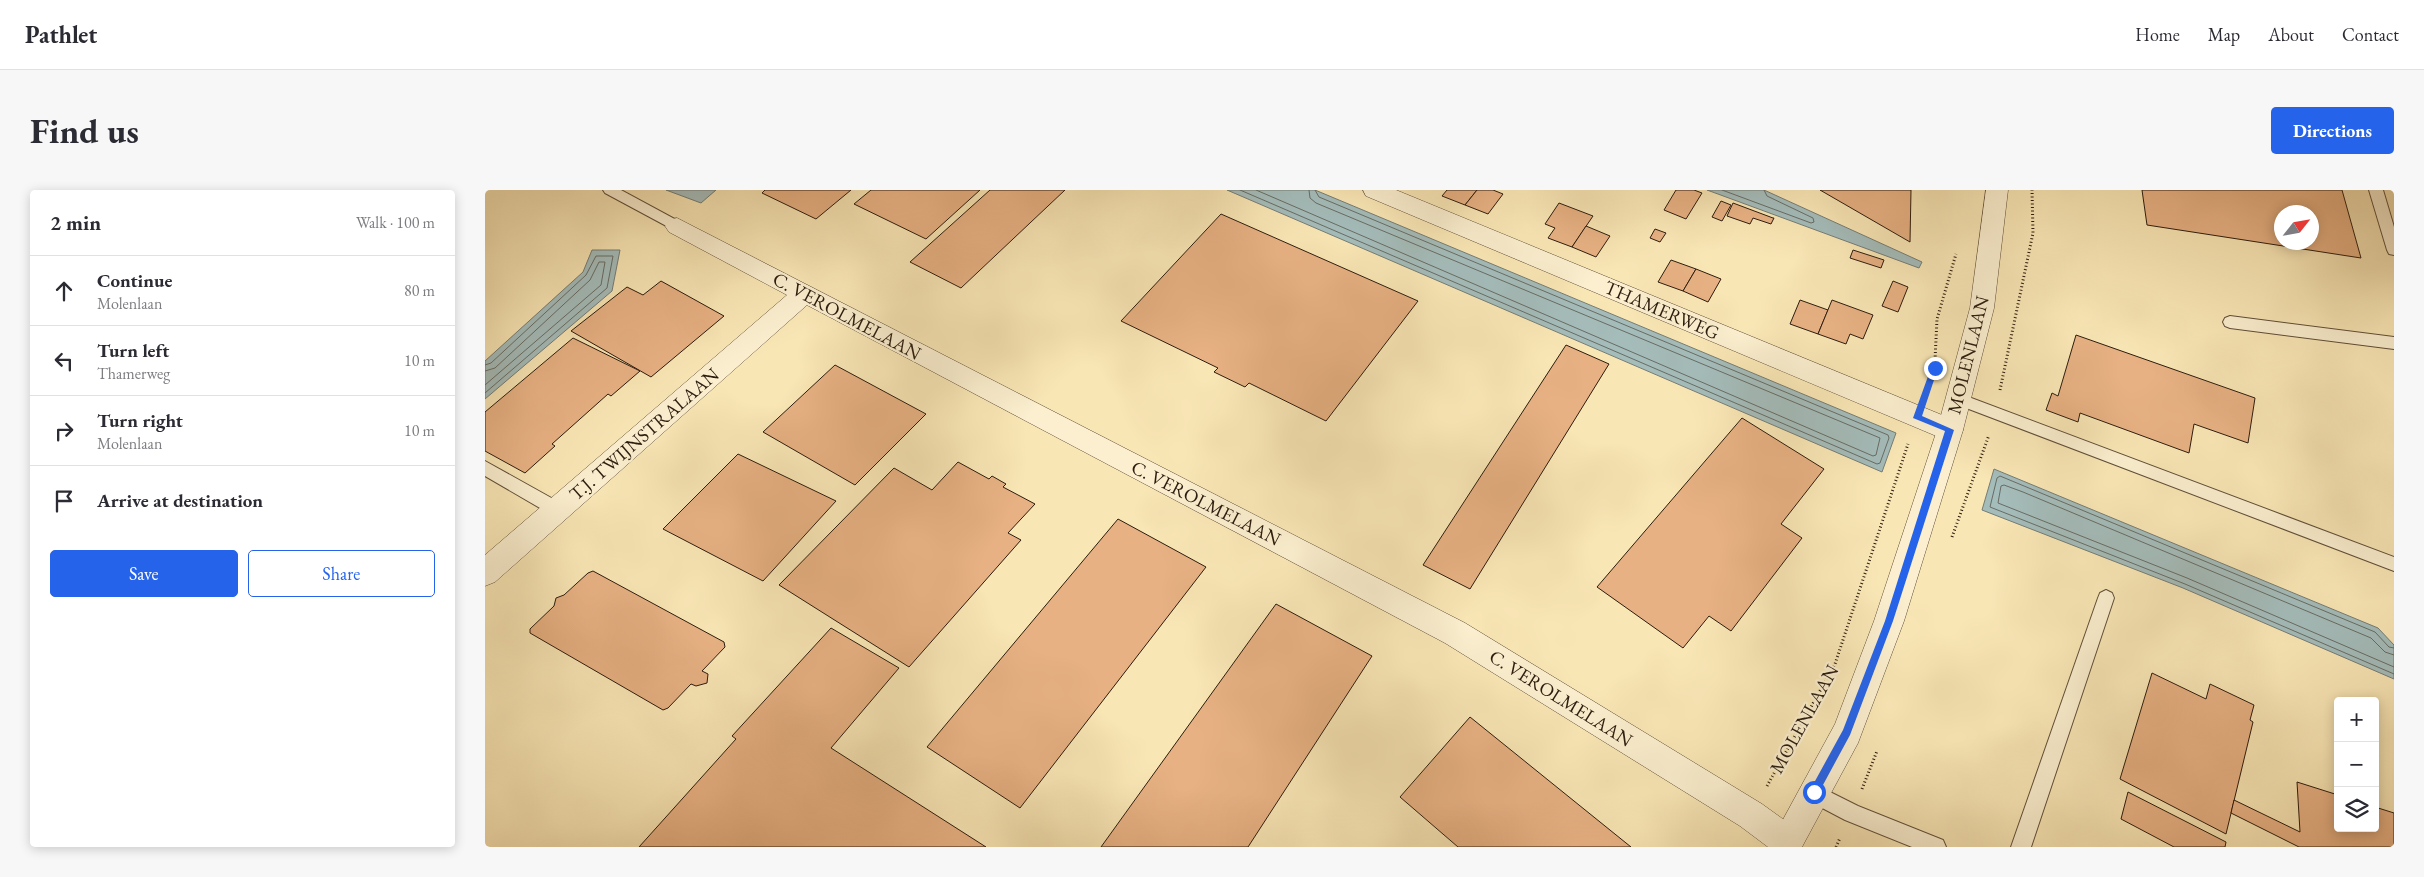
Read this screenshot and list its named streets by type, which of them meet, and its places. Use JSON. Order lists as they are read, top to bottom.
{
  "streets": {
    "street": [
      "THAMERWEG",
      "C. VEROLMELAAN",
      "MOLENLAAN",
      "T.J. TWIJNSTRALAAN"
    ]
  },
  "crossings": [
    ["THAMERWEG", "MOLENLAAN"],
    ["C. VEROLMELAAN", "MOLENLAAN"],
    ["C. VEROLMELAAN", "T.J. TWIJNSTRALAAN"]
  ],
  "north": "top right",
  "page": {
    "header": "Pathlet",
    "nav": [
      "Home",
      "Map",
      "About",
      "Contact"
    ],
    "buttons": [
      "Directions",
      ["Save", "Share"]
    ],
    "title": "Find us",
    "heading": ["2 min", "Walk · 100 m"],
    "list": [
      ["Continue", "Molenlaan", "80 m"],
      ["Turn left", "Thamerweg", "10 m"],
      ["Turn right", "Molenlaan", "10 m"],
      "Arrive at destination"
    ],
    "map_buttons": ["+", "−"]
  }
}
